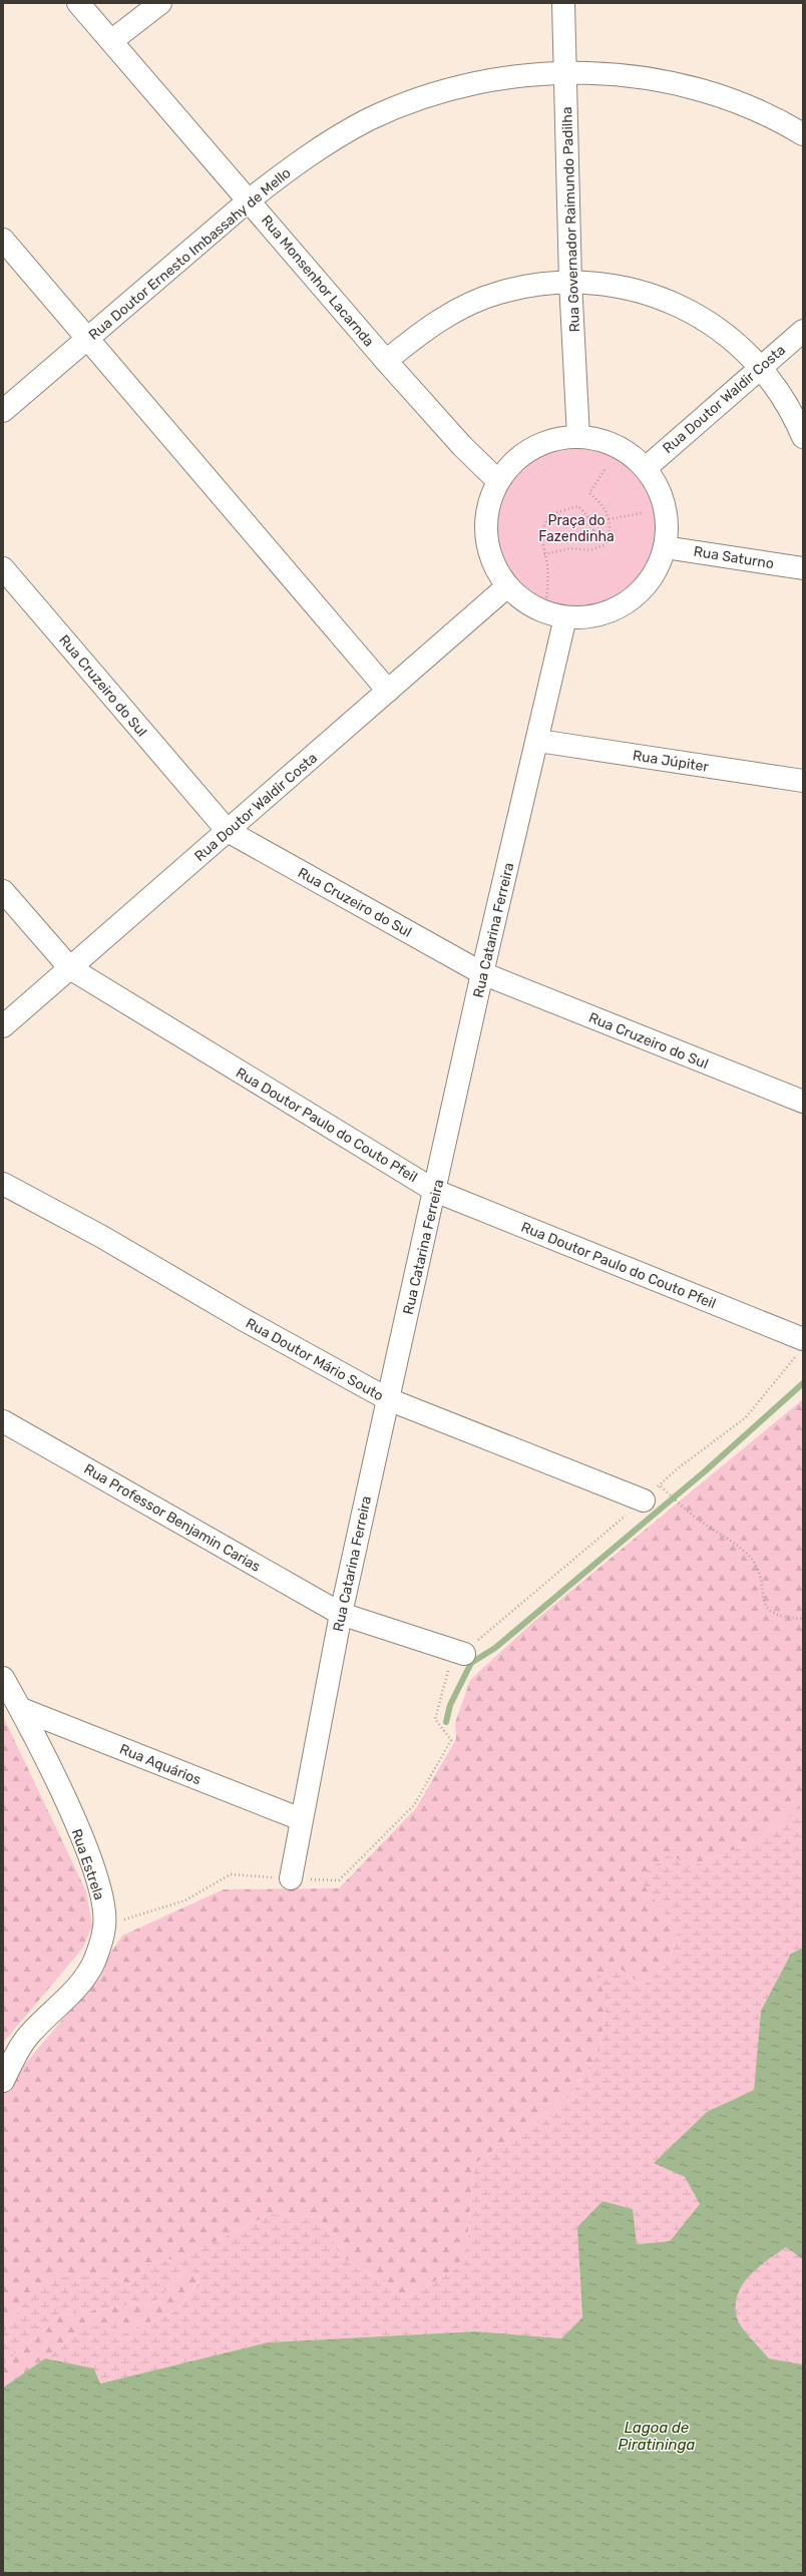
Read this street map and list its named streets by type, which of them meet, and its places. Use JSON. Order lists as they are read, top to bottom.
{
  "streets": {
    "street": [
      "Rua Governador Raimundo Padilha",
      "Rua Doutor Ernesto Imbassahy de Mello",
      "Rua Monsenhor Lacarnda",
      "Rua Doutor Waldir Costa",
      "Rua Saturno",
      "Rua Cruzeiro do Sul",
      "Rua Júpiter",
      "Rua Catarina Ferreira",
      "Rua Doutor Paulo do Couto Pfeil",
      "Rua Doutor Mário Souto",
      "Rua Professor Benjamin Carias",
      "Rua Aquários",
      "Rua Estrela"
    ]
  },
  "crossings": [
    ["Rua Governador Raimundo Padilha", "Rua Doutor Ernesto Imbassahy de Mello"],
    ["Rua Doutor Ernesto Imbassahy de Mello", "Rua Monsenhor Lacarnda"],
    ["Rua Doutor Waldir Costa", "Rua Cruzeiro do Sul"],
    ["Rua Doutor Waldir Costa", "Rua Doutor Paulo do Couto Pfeil"],
    ["Rua Cruzeiro do Sul", "Rua Catarina Ferreira"],
    ["Rua Júpiter", "Rua Catarina Ferreira"],
    ["Rua Catarina Ferreira", "Rua Doutor Paulo do Couto Pfeil"],
    ["Rua Catarina Ferreira", "Rua Doutor Mário Souto"],
    ["Rua Catarina Ferreira", "Rua Professor Benjamin Carias"],
    ["Rua Catarina Ferreira", "Rua Aquários"],
    ["Rua Aquários", "Rua Estrela"]
  ],
  "water": ["Lagoa de Piratininga"],
  "parks": ["Praça do Fazendinha"]
}
